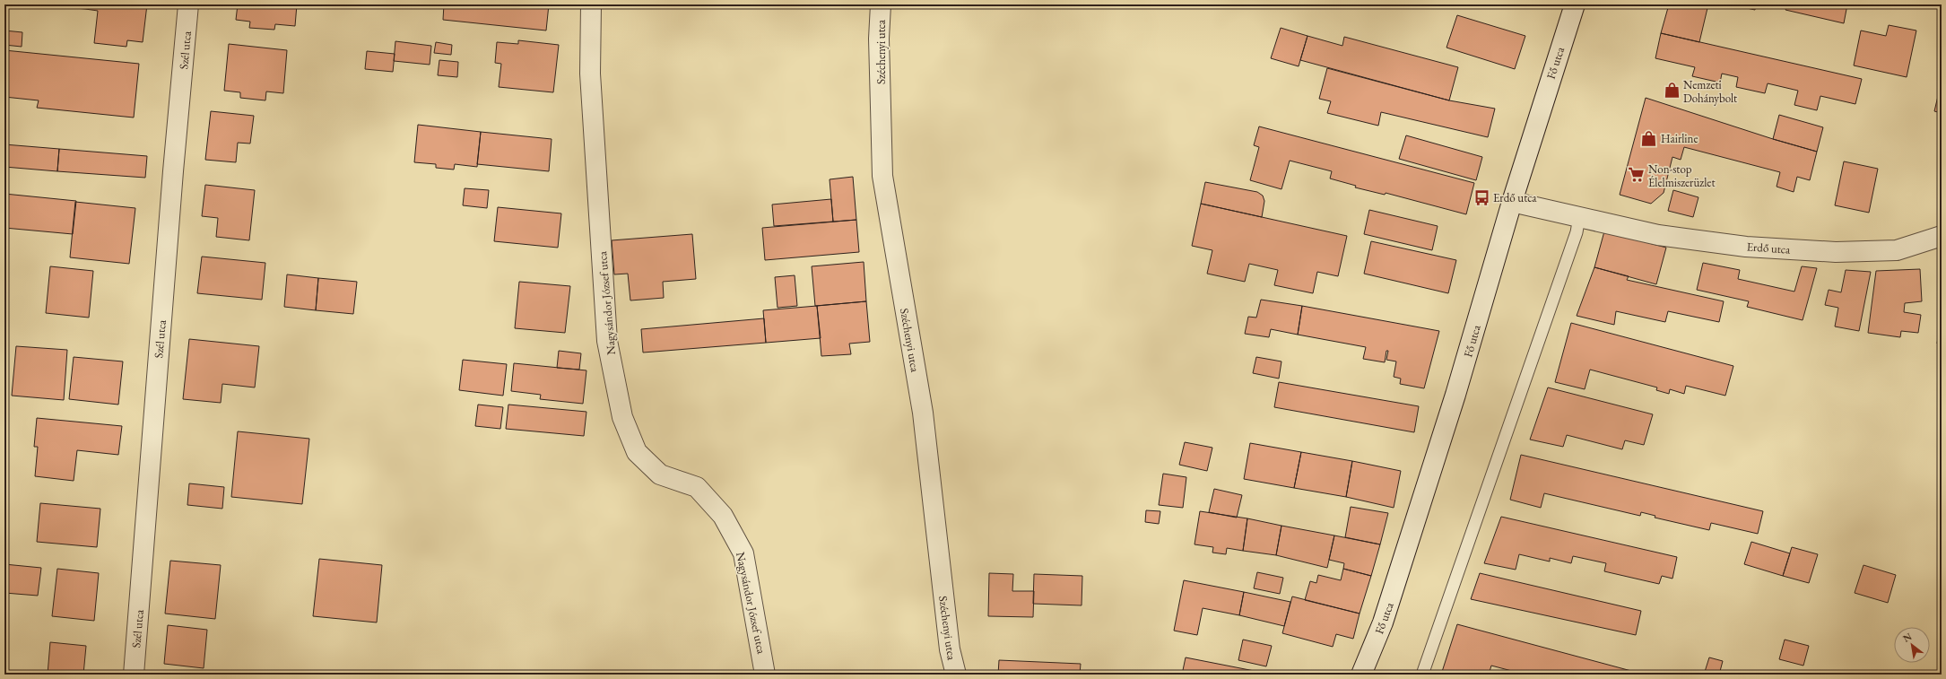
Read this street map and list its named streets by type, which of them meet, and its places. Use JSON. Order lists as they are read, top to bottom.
{
  "streets": {
    "street": [
      "Szél utca",
      "Széchenyi utca",
      "Fő utca",
      "Erdő utca",
      "Nagysándor József utca"
    ]
  },
  "crossings": [
    ["Fő utca", "Erdő utca"]
  ],
  "places": {
    "shop": ["Nemzeti Dohánybolt", "Hairline"],
    "supermarket": ["Non-stop Élelmiszerüzlet"],
    "bus stop": ["Erdő utca"]
  },
  "north": "top left"
}
